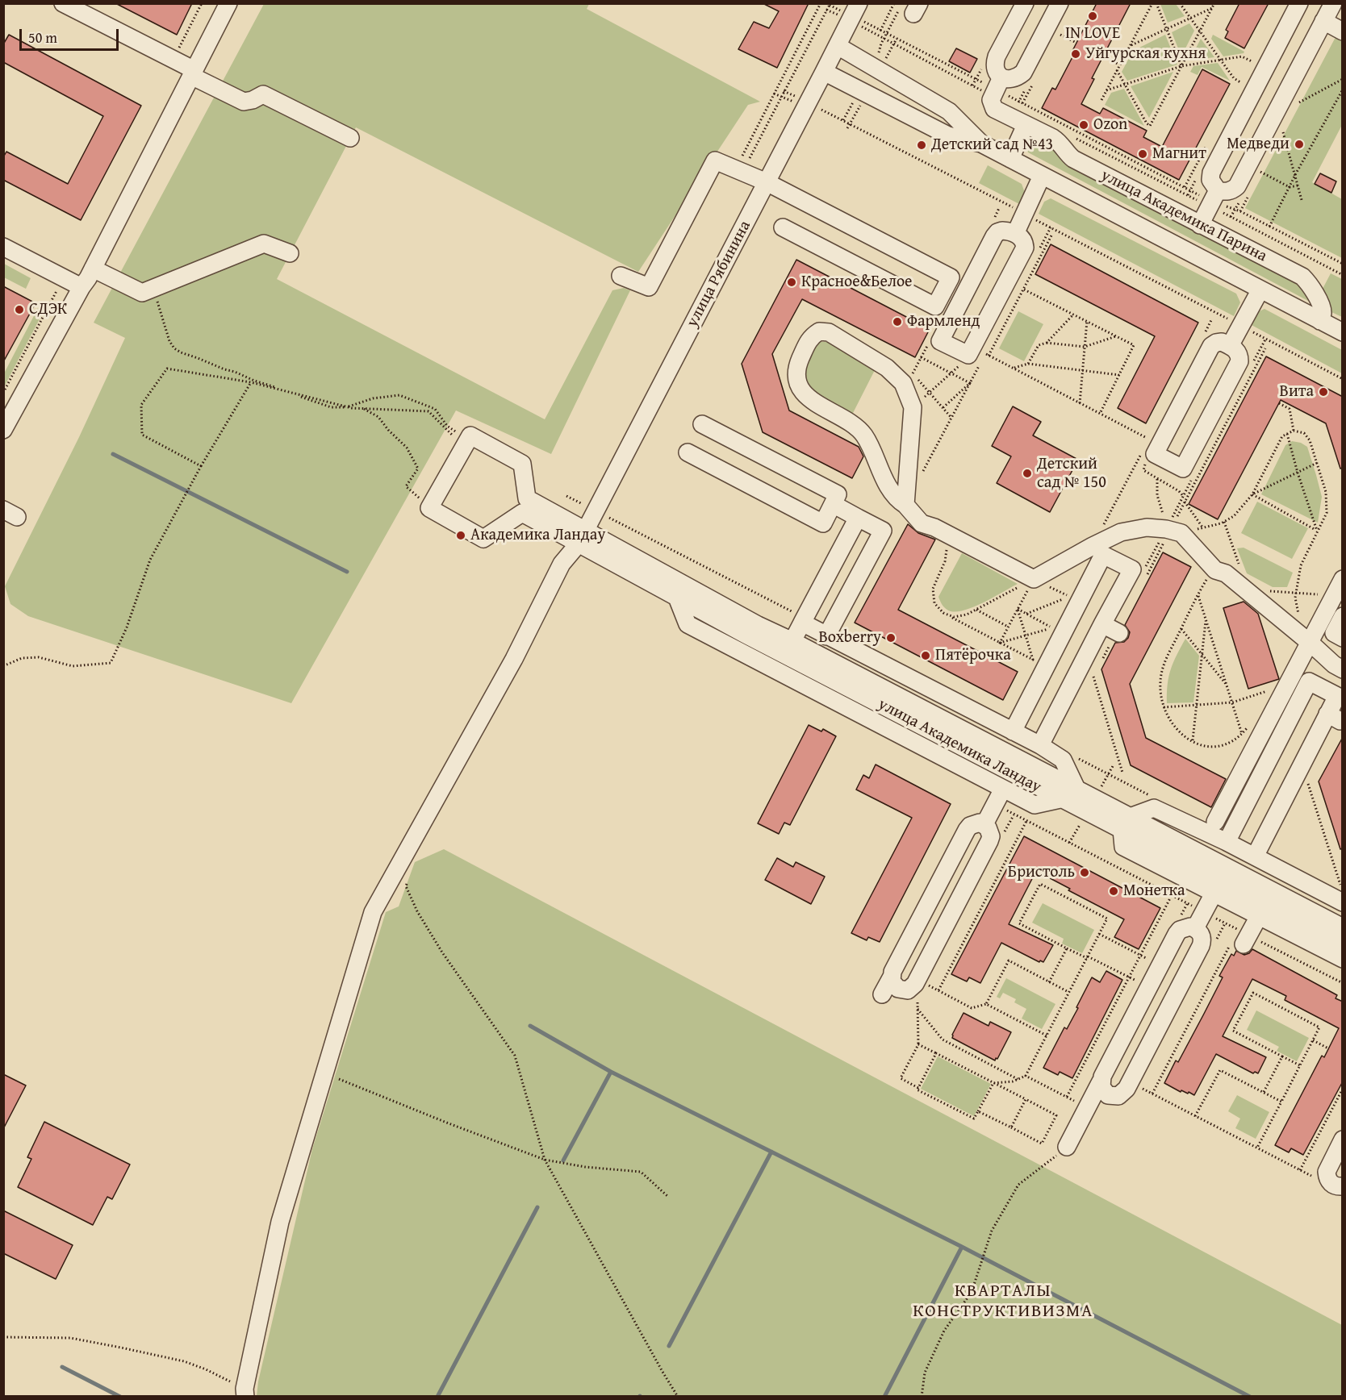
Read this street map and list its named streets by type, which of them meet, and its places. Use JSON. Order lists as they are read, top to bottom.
{
  "streets": {
    "street": ["улица Академика Парина", "улица Рябинина", "улица Академика Ландау"]
  },
  "crossings": [
    ["улица Академика Парина", "улица Рябинина"],
    ["улица Рябинина", "улица Академика Ландау"]
  ],
  "districts": ["КВАРТАЛЫ КОНСТРУКТИВИЗМА"],
  "places": [
    "IN LOVE",
    "Уйгурская кухня",
    "Ozon",
    "Медведи",
    "Детский сад №43",
    "Магнит",
    "Красное&Белое",
    "СДЭК",
    "Фармленд",
    "Вита",
    "Детский сад № 150",
    "Академика Ландау",
    "Boxberry",
    "Пятёрочка",
    "Бристоль",
    "Монетка"
  ],
  "scale_bar": "50 m"
}
